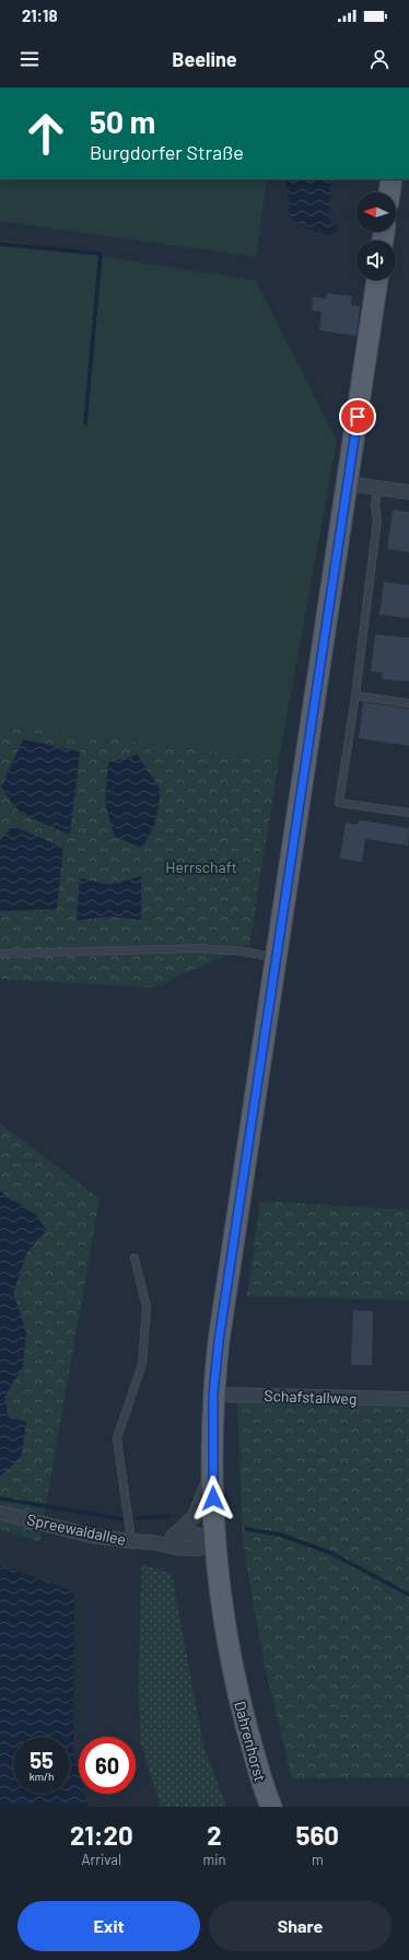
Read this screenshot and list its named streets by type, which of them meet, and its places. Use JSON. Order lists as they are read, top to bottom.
{
  "streets": {
    "main road": ["Dahrenhorst"],
    "street": ["Schafstallweg", "Spreewaldallee"]
  },
  "crossings": [
    ["Schafstallweg", "Dahrenhorst"],
    ["Spreewaldallee", "Dahrenhorst"]
  ],
  "parks": ["Herrschaft"],
  "north": "left",
  "page": {
    "status": "21:18",
    "header": "Beeline",
    "turn": ["50 m", "Burgdorfer Straße"],
    "speed": "55 km/h",
    "limit": "60",
    "eta": [
      "21:20",
      "Arrival",
      "2",
      "min",
      "560",
      "m"
    ],
    "buttons": ["Exit", "Share"]
  }
}
